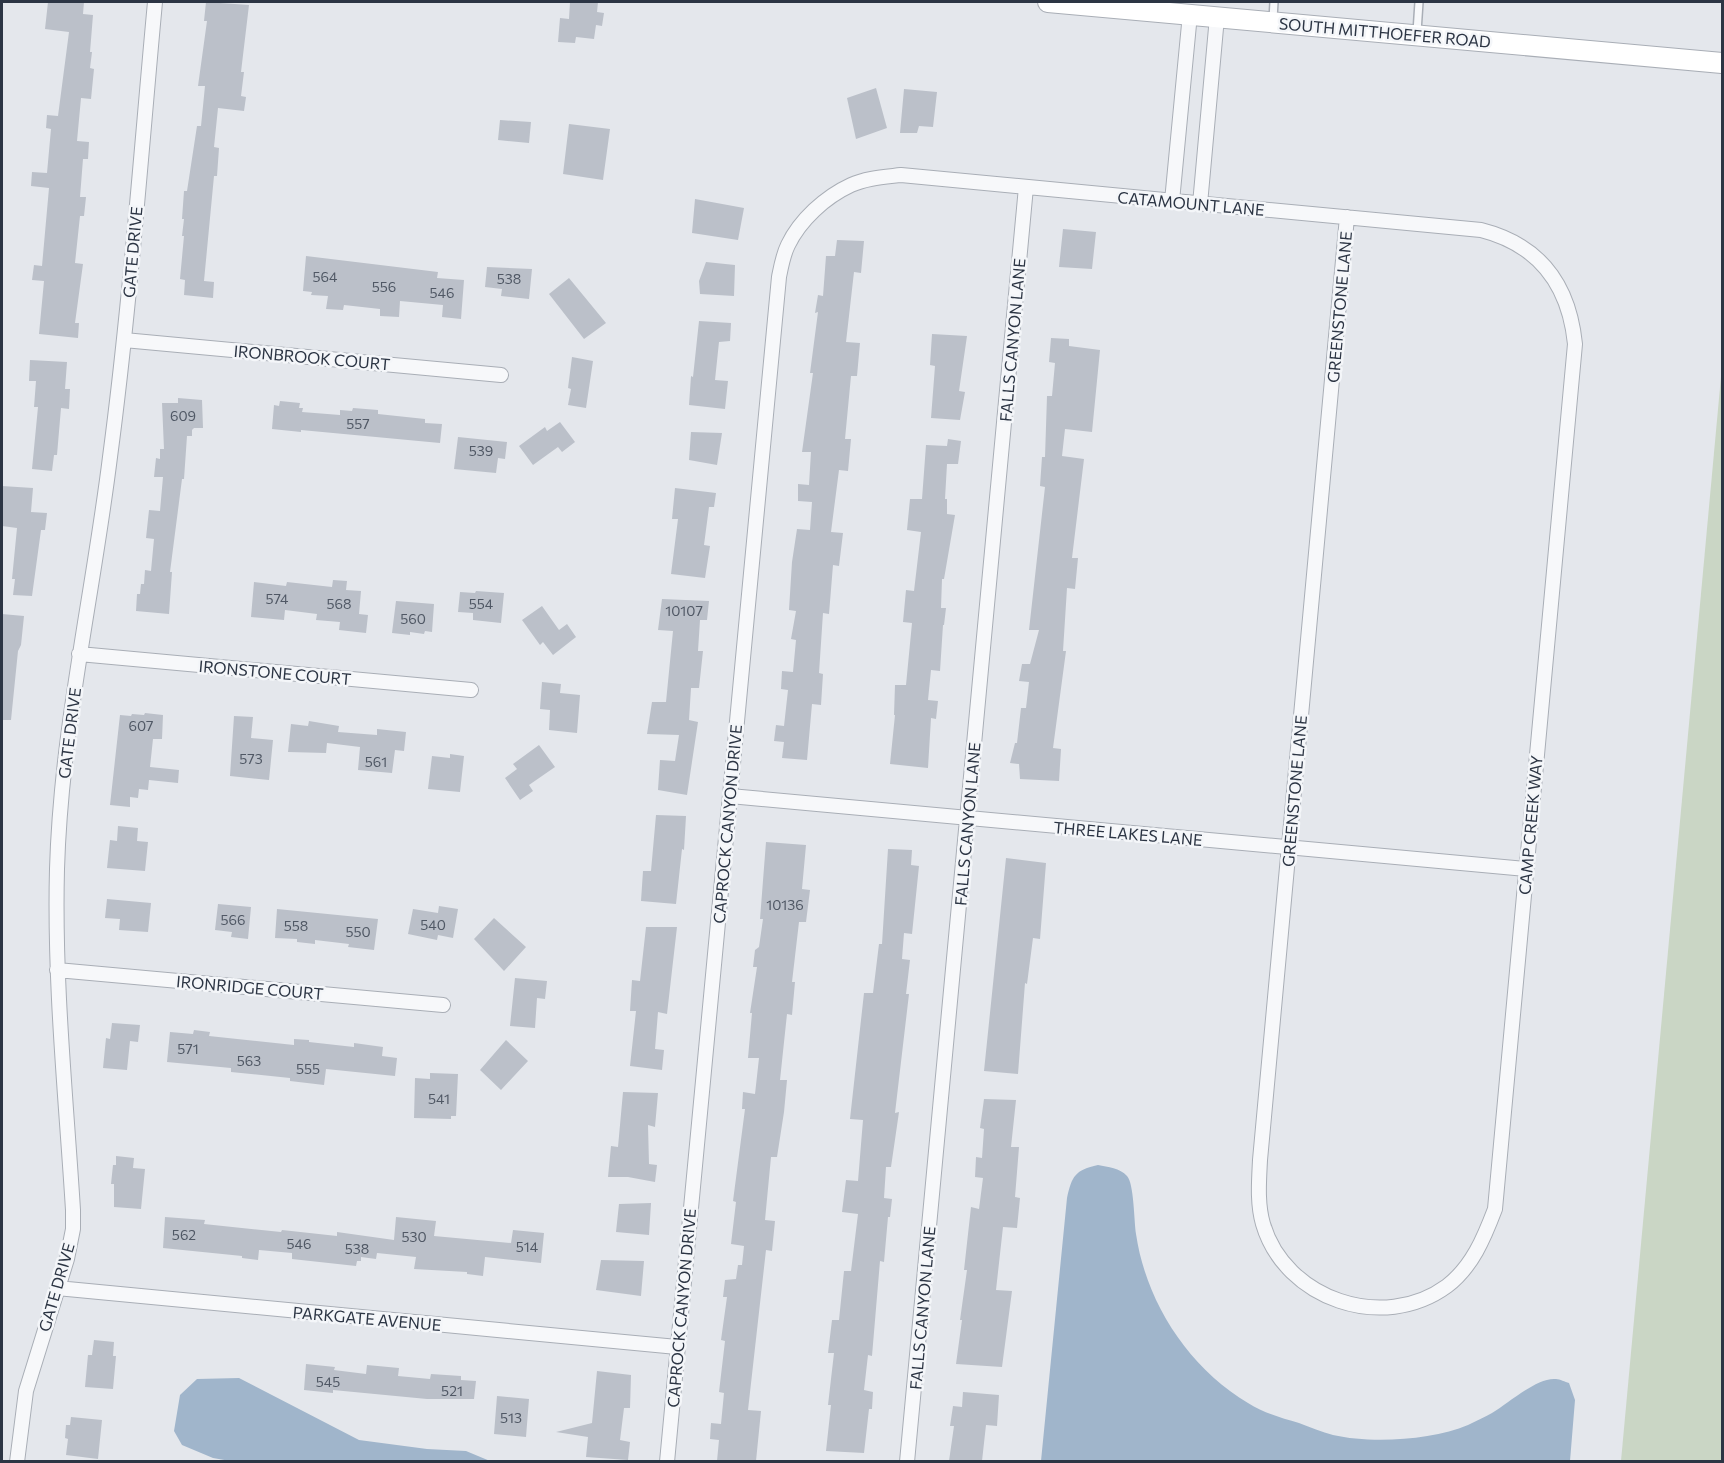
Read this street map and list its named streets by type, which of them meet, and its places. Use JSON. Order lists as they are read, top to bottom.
{
  "streets": {
    "main road": ["SOUTH MITTHOEFER ROAD"],
    "street": [
      "CATAMOUNT LANE",
      "GATE DRIVE",
      "GREENSTONE LANE",
      "FALLS CANYON LANE",
      "IRONBROOK COURT",
      "IRONSTONE COURT",
      "CAPROCK CANYON DRIVE",
      "CAMP CREEK WAY",
      "THREE LAKES LANE",
      "IRONRIDGE COURT",
      "PARKGATE AVENUE"
    ]
  },
  "crossings": [
    ["CATAMOUNT LANE", "GREENSTONE LANE"],
    ["CATAMOUNT LANE", "FALLS CANYON LANE"],
    ["CATAMOUNT LANE", "CAPROCK CANYON DRIVE"],
    ["CATAMOUNT LANE", "CAMP CREEK WAY"],
    ["GATE DRIVE", "IRONBROOK COURT"],
    ["GATE DRIVE", "IRONSTONE COURT"],
    ["GATE DRIVE", "IRONRIDGE COURT"],
    ["GATE DRIVE", "PARKGATE AVENUE"],
    ["GREENSTONE LANE", "CAMP CREEK WAY"],
    ["GREENSTONE LANE", "THREE LAKES LANE"],
    ["FALLS CANYON LANE", "THREE LAKES LANE"],
    ["CAPROCK CANYON DRIVE", "THREE LAKES LANE"],
    ["CAPROCK CANYON DRIVE", "PARKGATE AVENUE"],
    ["CAMP CREEK WAY", "THREE LAKES LANE"]
  ],
  "house_numbers": [
    "564",
    "538",
    "556",
    "546",
    "609",
    "557",
    "539",
    "574",
    "568",
    "554",
    "10107",
    "560",
    "607",
    "573",
    "561",
    "10136",
    "566",
    "540",
    "558",
    "550",
    "571",
    "563",
    "555",
    "541",
    "562",
    "530",
    "546",
    "514",
    "538",
    "545",
    "521",
    "513"
  ]
}
